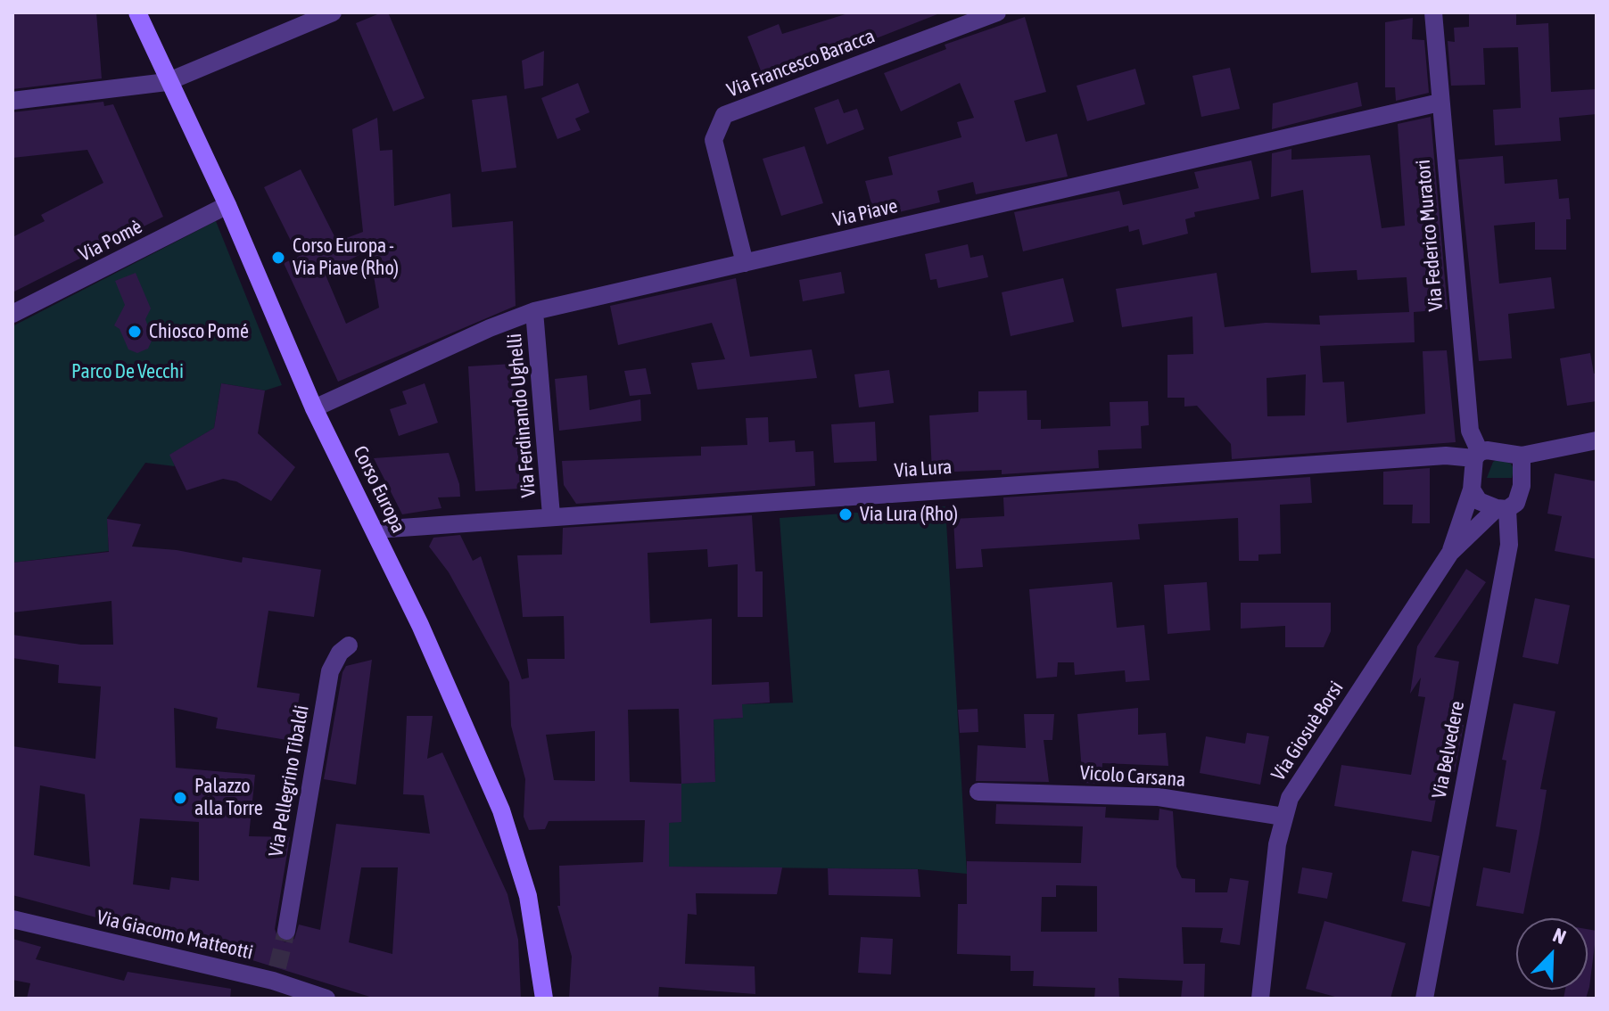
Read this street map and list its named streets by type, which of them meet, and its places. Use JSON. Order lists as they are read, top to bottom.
{
  "streets": {
    "main road": ["Corso Europa"],
    "street": [
      "Via Francesco Baracca",
      "Via Piave",
      "Via Federico Muratori",
      "Via Pomè",
      "Via Ferdinando Ughelli",
      "Via Lura",
      "Via Giosuè Borsi",
      "Via Belvedere",
      "Vicolo Carsana",
      "Via Pellegrino Tibaldi",
      "Via Giacomo Matteotti"
    ]
  },
  "crossings": [
    ["Via Francesco Baracca", "Via Piave"],
    ["Via Piave", "Via Federico Muratori"],
    ["Via Piave", "Via Ferdinando Ughelli"],
    ["Via Piave", "Corso Europa"],
    ["Via Federico Muratori", "Via Lura"],
    ["Via Federico Muratori", "Via Giosuè Borsi"],
    ["Via Federico Muratori", "Via Belvedere"],
    ["Via Pomè", "Corso Europa"],
    ["Via Ferdinando Ughelli", "Via Lura"],
    ["Via Lura", "Corso Europa"],
    ["Via Lura", "Via Giosuè Borsi"],
    ["Via Lura", "Via Belvedere"],
    ["Via Giosuè Borsi", "Via Belvedere"],
    ["Via Giosuè Borsi", "Vicolo Carsana"]
  ],
  "parks": ["Parco De Vecchi"],
  "places": [
    "Corso Europa - Via Piave (Rho)",
    "Chiosco Pomé",
    "Via Lura (Rho)",
    "Palazzo alla Torre"
  ],
  "north": "top right"
}
